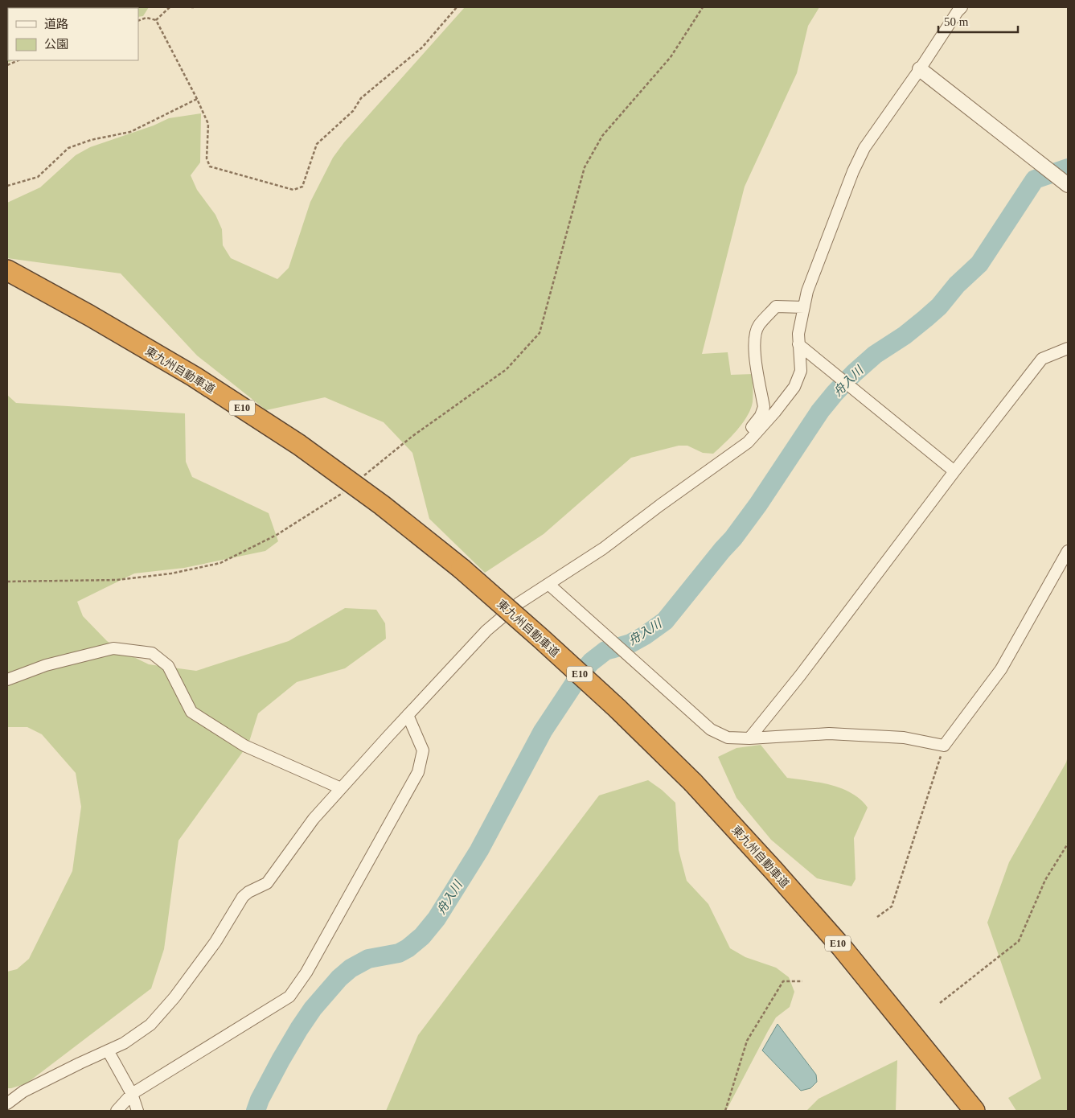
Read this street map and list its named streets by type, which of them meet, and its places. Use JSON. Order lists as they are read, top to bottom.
{
  "streets": {
    "highway": ["東九州自動車道", "E10"]
  },
  "water": ["舟入川"],
  "legend": ["道路", "公園"],
  "scale_bar": "50 m"
}
